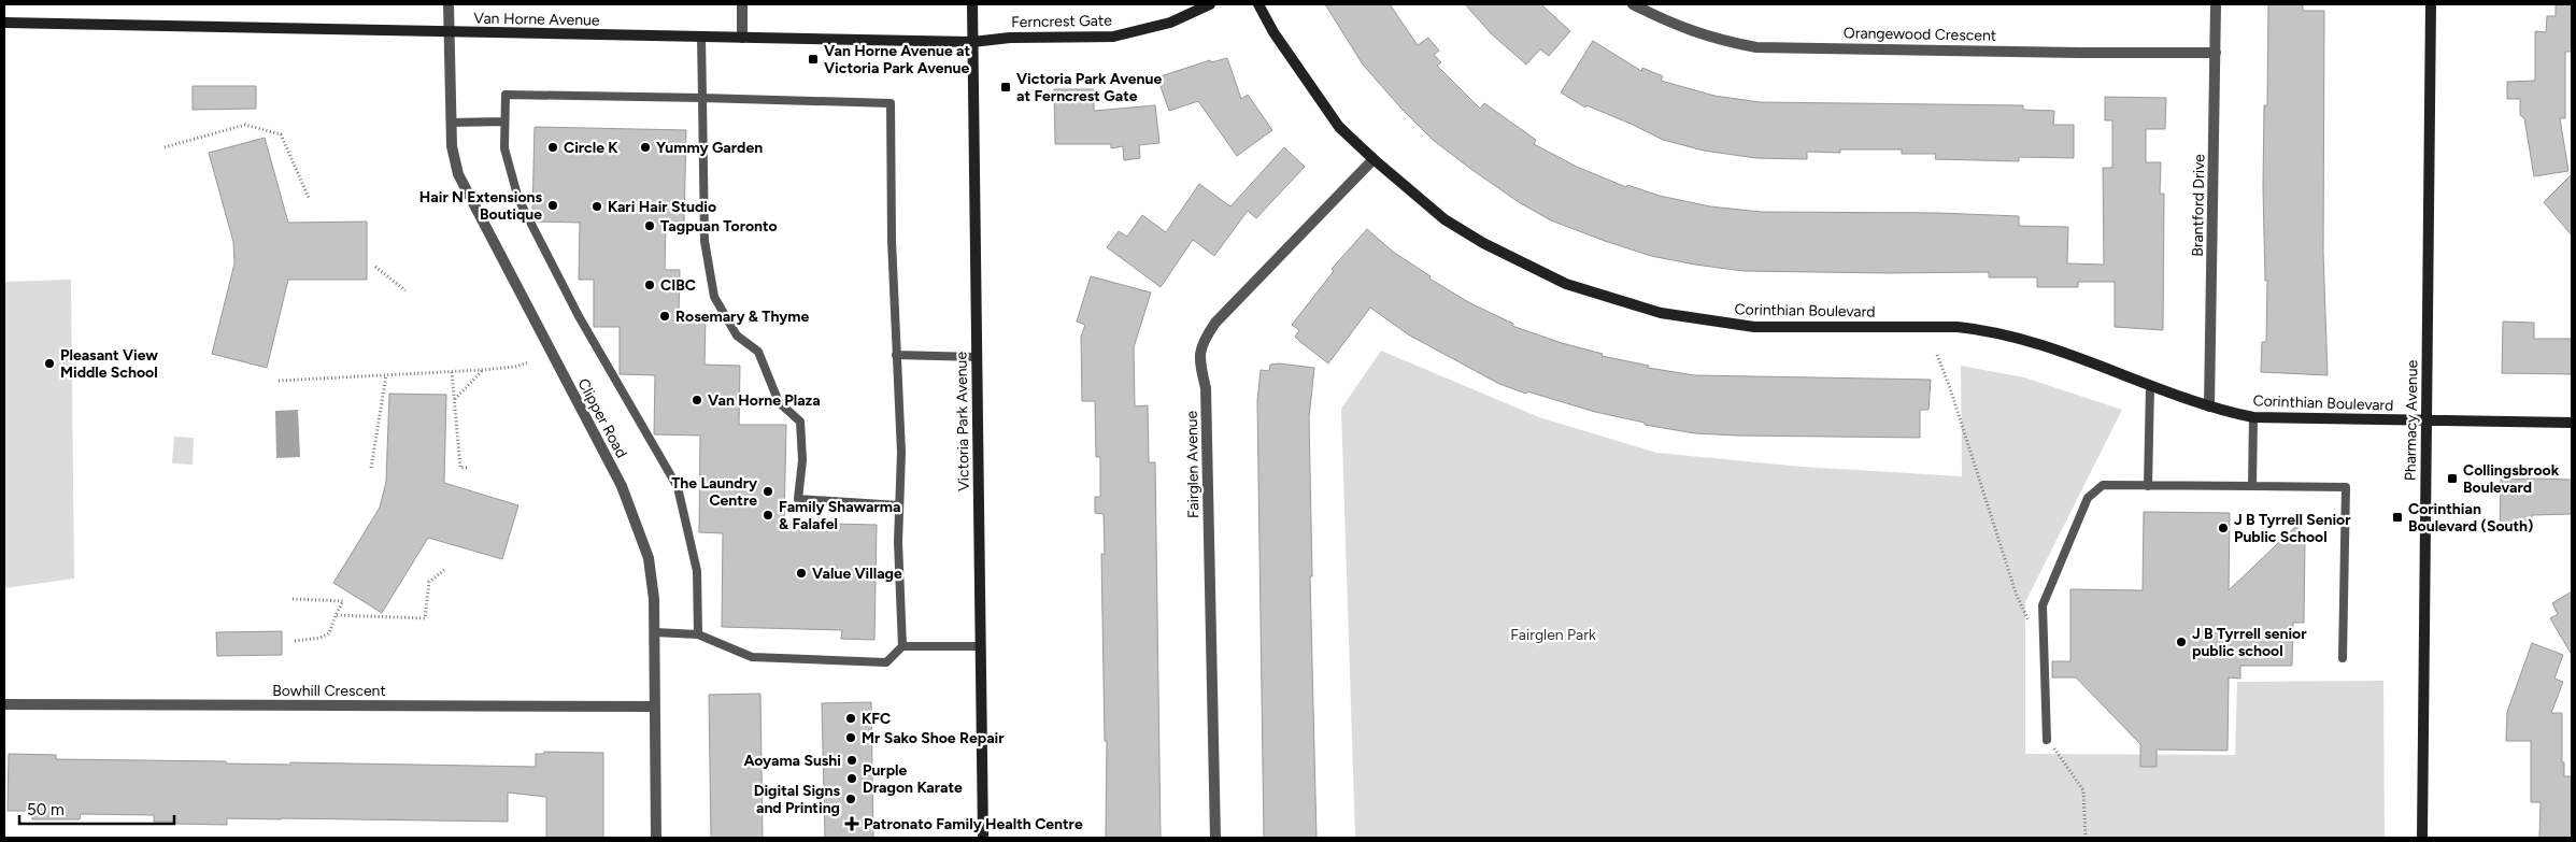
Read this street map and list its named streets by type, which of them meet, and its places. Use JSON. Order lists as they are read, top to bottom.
{
  "streets": {
    "street": [
      "Van Horne Avenue",
      "Ferncrest Gate",
      "Orangewood Crescent",
      "Brantford Drive",
      "Corinthian Boulevard",
      "Clipper Road",
      "Pharmacy Avenue",
      "Victoria Park Avenue",
      "Fairglen Avenue",
      "Bowhill Crescent"
    ]
  },
  "crossings": [
    ["Van Horne Avenue", "Ferncrest Gate"],
    ["Van Horne Avenue", "Clipper Road"],
    ["Van Horne Avenue", "Victoria Park Avenue"],
    ["Ferncrest Gate", "Victoria Park Avenue"],
    ["Orangewood Crescent", "Brantford Drive"],
    ["Brantford Drive", "Corinthian Boulevard"],
    ["Corinthian Boulevard", "Pharmacy Avenue"],
    ["Corinthian Boulevard", "Fairglen Avenue"],
    ["Clipper Road", "Bowhill Crescent"]
  ],
  "parks": ["Fairglen Park"],
  "places": {
    "transit": [
      "Van Horne Avenue at Victoria Park Avenue",
      "Victoria Park Avenue at Ferncrest Gate",
      "Collingsbrook Boulevard",
      "Corinthian Boulevard (South)"
    ],
    "other": [
      "Circle K",
      "Yummy Garden",
      "Hair N Extensions Boutique",
      "Kari Hair Studio",
      "Tagpuan Toronto",
      "CIBC",
      "Rosemary & Thyme",
      "Pleasant View Middle School",
      "Van Horne Plaza",
      "The Laundry Centre",
      "Family Shawarma & Falafel",
      "J B Tyrrell Senior Public School",
      "Value Village",
      "J B Tyrrell senior public school",
      "KFC",
      "Mr Sako Shoe Repair",
      "Aoyama Sushi",
      "Purple Dragon Karate",
      "Digital Signs and Printing"
    ],
    "health": ["Patronato Family Health Centre"]
  },
  "scale_bar": "50 m"
}
